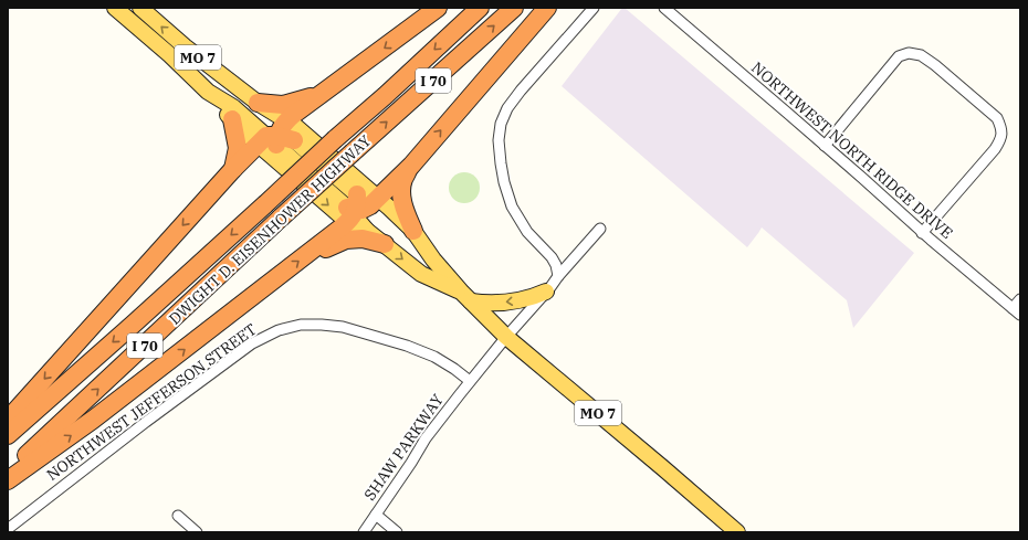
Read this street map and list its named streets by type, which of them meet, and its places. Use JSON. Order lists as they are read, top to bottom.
{
  "streets": {
    "highway": ["I 70", "DWIGHT D. EISENHOWER HIGHWAY"],
    "main road": ["MO 7"],
    "street": ["NORTHWEST NORTH RIDGE DRIVE", "NORTHWEST JEFFERSON STREET", "SHAW PARKWAY"]
  },
  "crossings": [
    ["MO 7", "SHAW PARKWAY"],
    ["NORTHWEST JEFFERSON STREET", "SHAW PARKWAY"]
  ]
}
